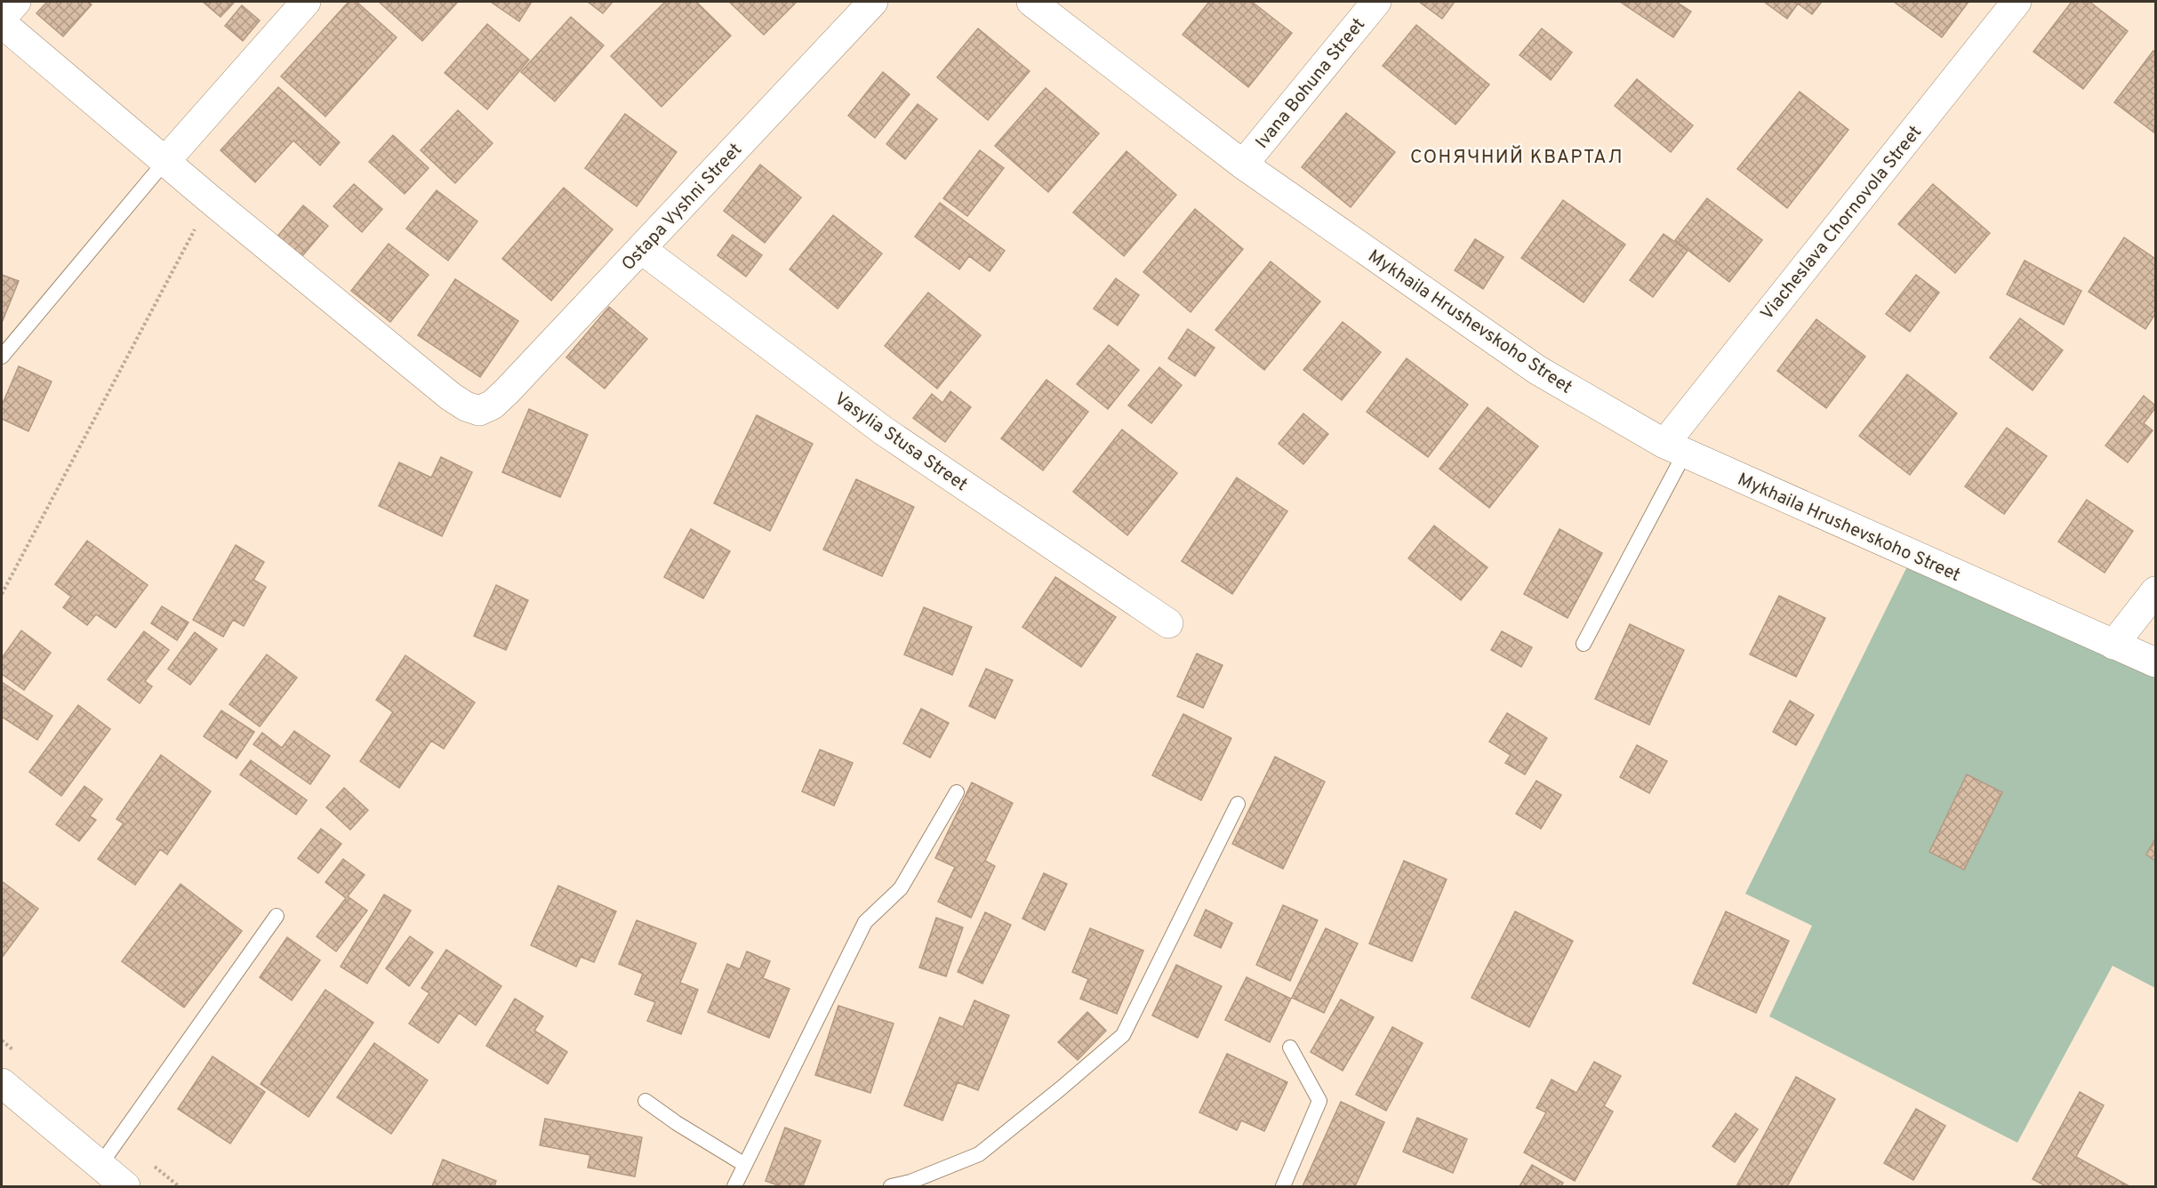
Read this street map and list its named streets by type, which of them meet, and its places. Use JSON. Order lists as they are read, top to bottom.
{
  "streets": {
    "street": [
      "Ivana Bohuna Street",
      "Ostapa Vyshni Street",
      "Viacheslava Chornovola Street",
      "Mykhaila Hrushevskoho Street",
      "Vasylia Stusa Street"
    ]
  },
  "crossings": [
    ["Ivana Bohuna Street", "Mykhaila Hrushevskoho Street"],
    ["Ostapa Vyshni Street", "Vasylia Stusa Street"],
    ["Viacheslava Chornovola Street", "Mykhaila Hrushevskoho Street"]
  ],
  "districts": ["СОНЯЧНИЙ КВАРТАЛ"]
}
